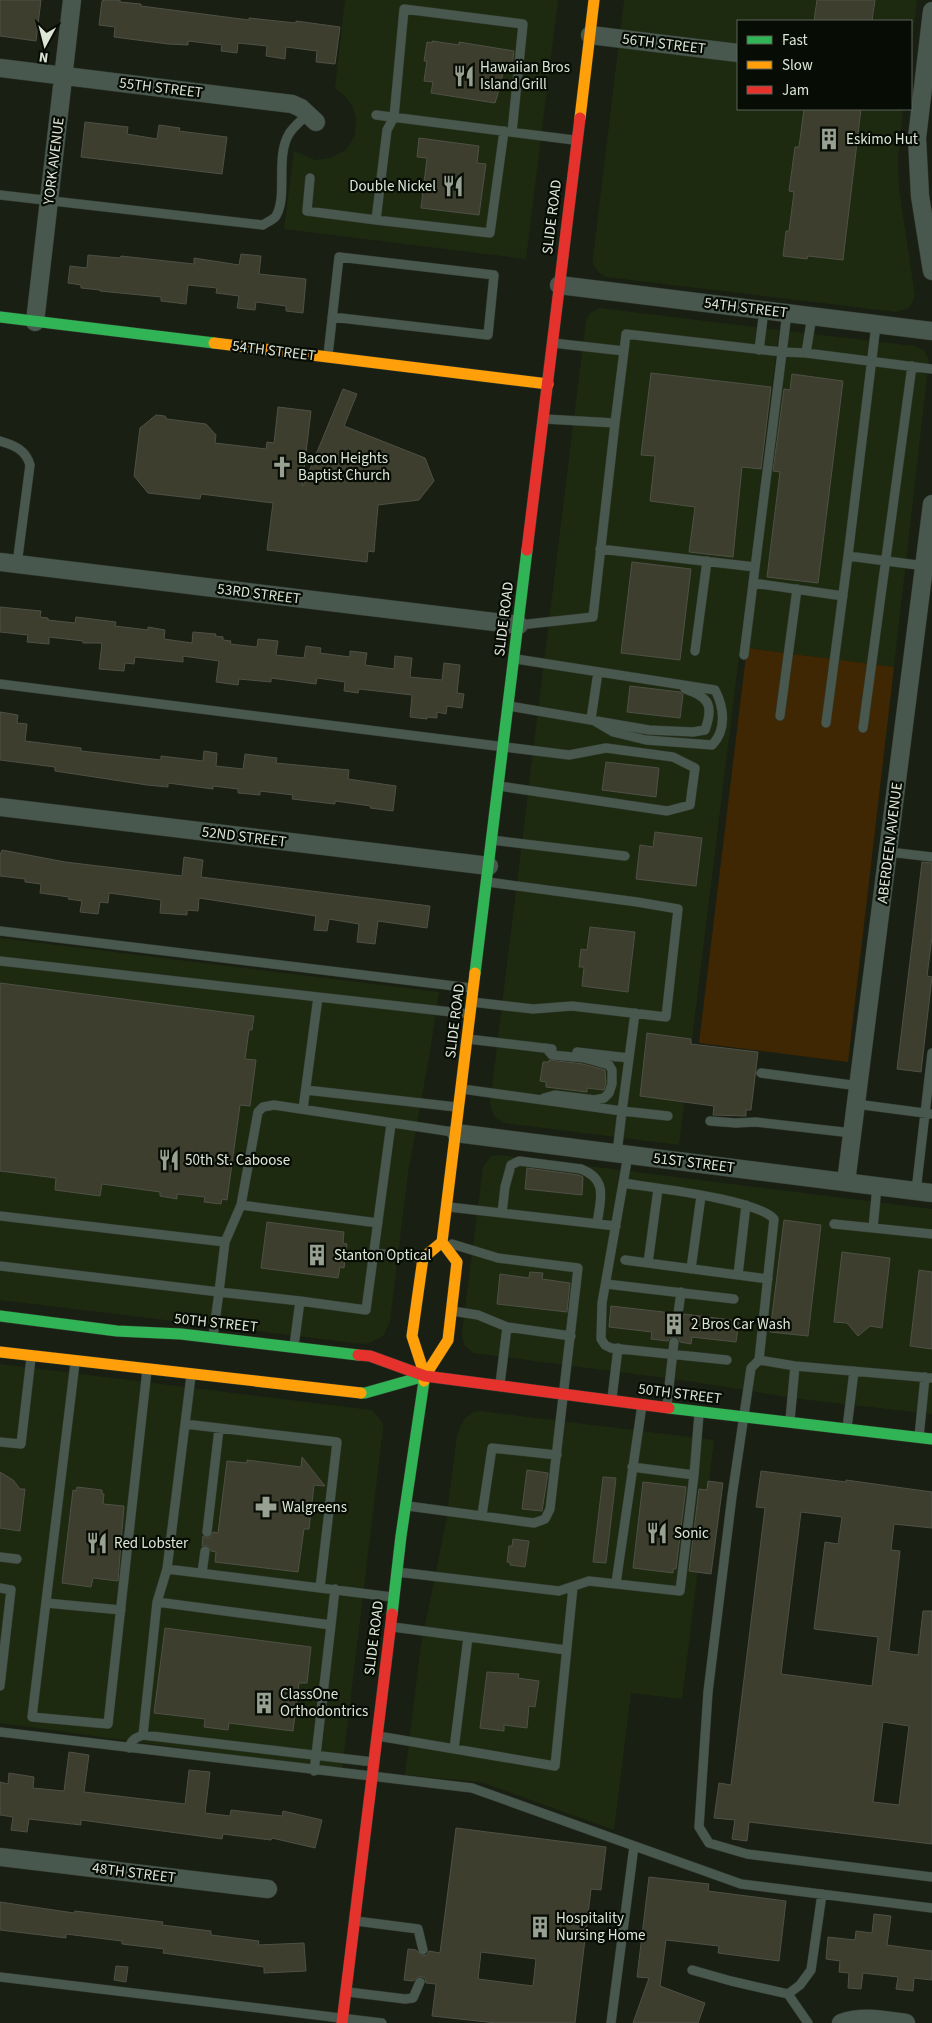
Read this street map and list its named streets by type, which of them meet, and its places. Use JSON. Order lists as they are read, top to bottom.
{
  "streets": {
    "main road": ["SLIDE ROAD", "54TH STREET", "50TH STREET"],
    "street": [
      "56TH STREET",
      "55TH STREET",
      "YORK AVENUE",
      "53RD STREET",
      "52ND STREET",
      "ABERDEEN AVENUE",
      "51ST STREET",
      "48TH STREET"
    ]
  },
  "crossings": [
    ["56TH STREET", "SLIDE ROAD"],
    ["55TH STREET", "YORK AVENUE"],
    ["YORK AVENUE", "54TH STREET"],
    ["SLIDE ROAD", "54TH STREET"],
    ["SLIDE ROAD", "53RD STREET"],
    ["SLIDE ROAD", "52ND STREET"],
    ["SLIDE ROAD", "51ST STREET"],
    ["SLIDE ROAD", "50TH STREET"],
    ["ABERDEEN AVENUE", "51ST STREET"]
  ],
  "places": {
    "restaurant": [
      "Hawaiian Bros Island Grill",
      "Double Nickel",
      "50th St. Caboose",
      "Sonic",
      "Red Lobster"
    ],
    "building": [
      "Eskimo Hut",
      "Stanton Optical",
      "2 Bros Car Wash",
      "ClassOne Orthodontrics",
      "Hospitality Nursing Home"
    ],
    "church": ["Bacon Heights Baptist Church"],
    "pharmacy": ["Walgreens"]
  },
  "legend": ["Fast", "Slow", "Jam"],
  "north": "bottom"
}
